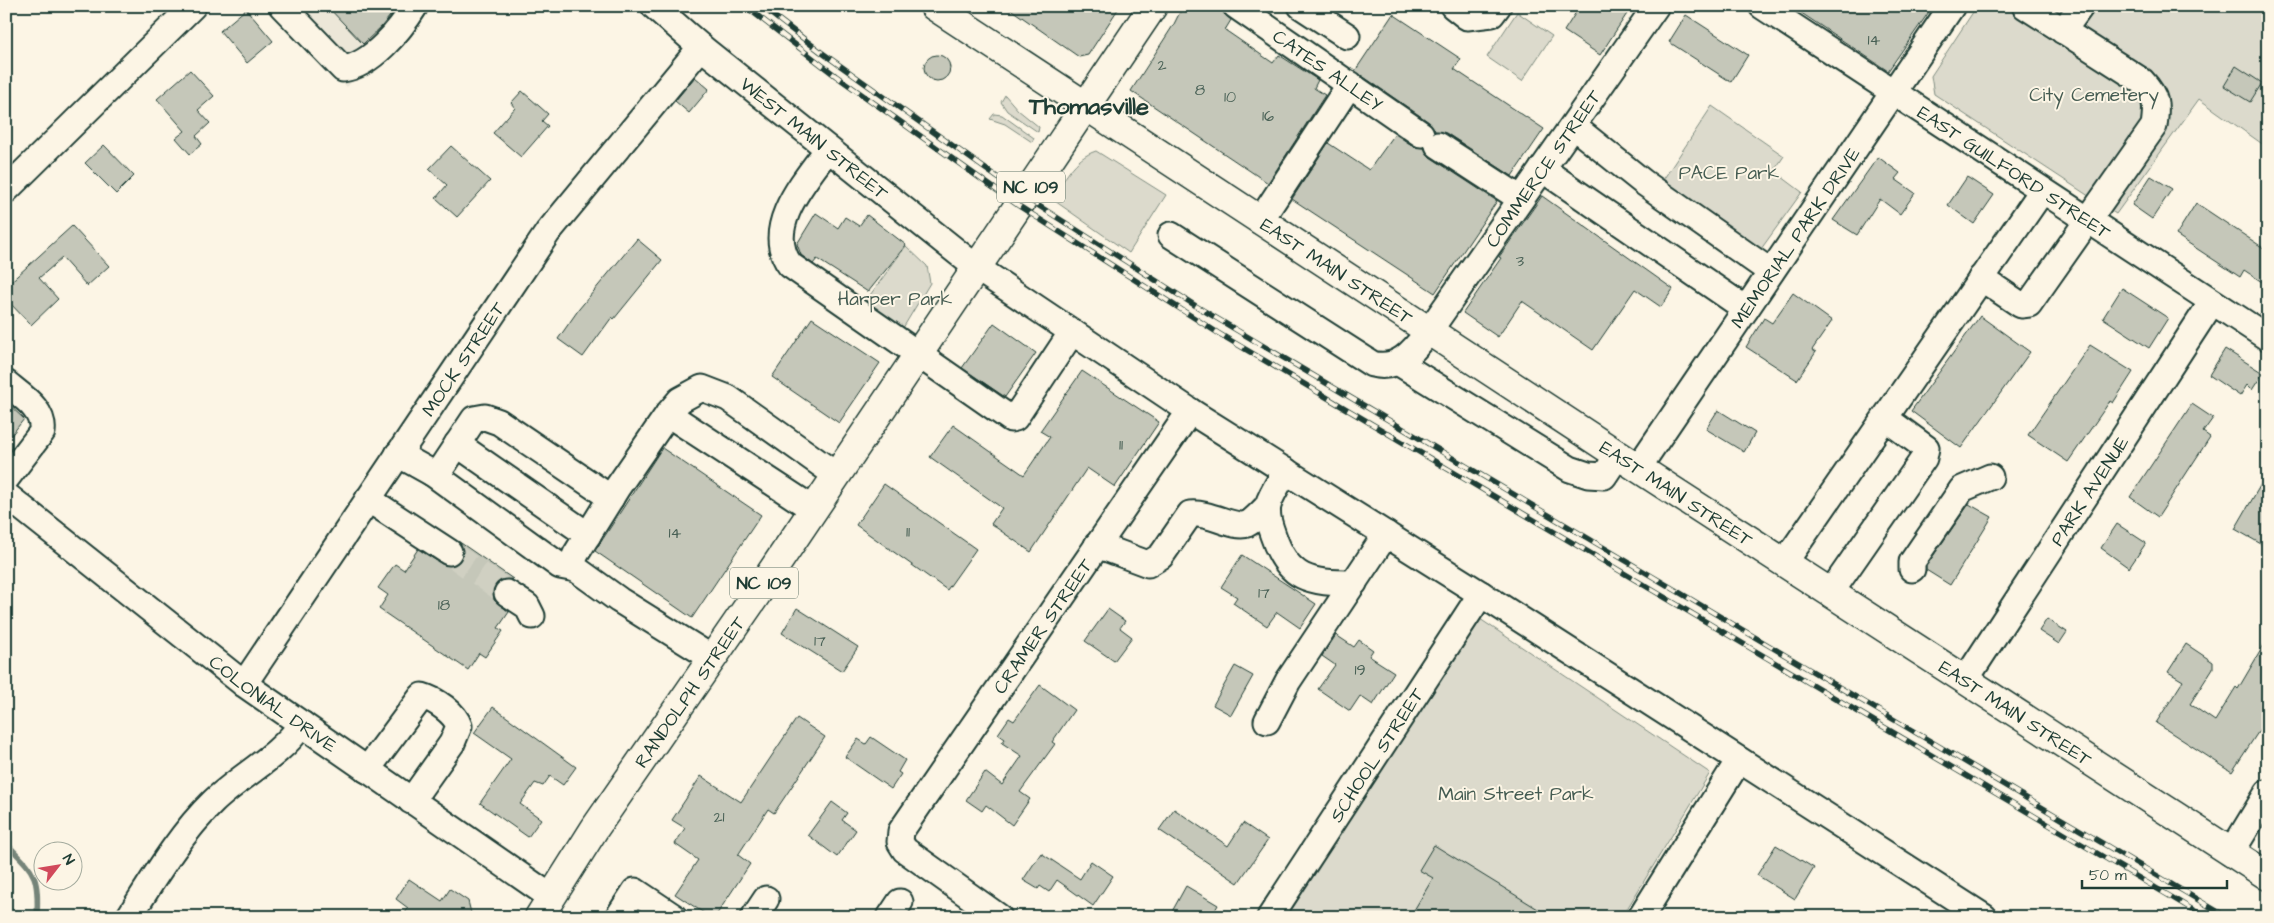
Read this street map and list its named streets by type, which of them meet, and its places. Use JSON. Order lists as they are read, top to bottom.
{
  "streets": {
    "main road": ["NC 109", "EAST MAIN STREET", "RANDOLPH STREET"],
    "street": [
      "CATES ALLEY",
      "WEST MAIN STREET",
      "COMMERCE STREET",
      "EAST GUILFORD STREET",
      "MEMORIAL PARK DRIVE",
      "MOCK STREET",
      "PARK AVENUE",
      "CRAMER STREET",
      "COLONIAL DRIVE",
      "SCHOOL STREET"
    ]
  },
  "crossings": [
    ["CATES ALLEY", "COMMERCE STREET"],
    ["WEST MAIN STREET", "NC 109"],
    ["WEST MAIN STREET", "MOCK STREET"],
    ["WEST MAIN STREET", "RANDOLPH STREET"],
    ["COMMERCE STREET", "MEMORIAL PARK DRIVE"],
    ["COMMERCE STREET", "EAST MAIN STREET"],
    ["EAST GUILFORD STREET", "MEMORIAL PARK DRIVE"],
    ["EAST GUILFORD STREET", "PARK AVENUE"],
    ["NC 109", "EAST MAIN STREET"],
    ["NC 109", "RANDOLPH STREET"],
    ["MEMORIAL PARK DRIVE", "EAST MAIN STREET"],
    ["EAST MAIN STREET", "PARK AVENUE"],
    ["MOCK STREET", "COLONIAL DRIVE"],
    ["RANDOLPH STREET", "COLONIAL DRIVE"]
  ],
  "districts": ["Thomasville"],
  "parks": [
    "City Cemetery",
    "PACE Park",
    "Harper Park",
    "Main Street Park"
  ],
  "house_numbers": [
    "14",
    "2",
    "8",
    "10",
    "16",
    "3",
    "11",
    "11",
    "14",
    "17",
    "18",
    "17",
    "19",
    "21"
  ],
  "scale_bar": "50 m",
  "north": "top right"
}
